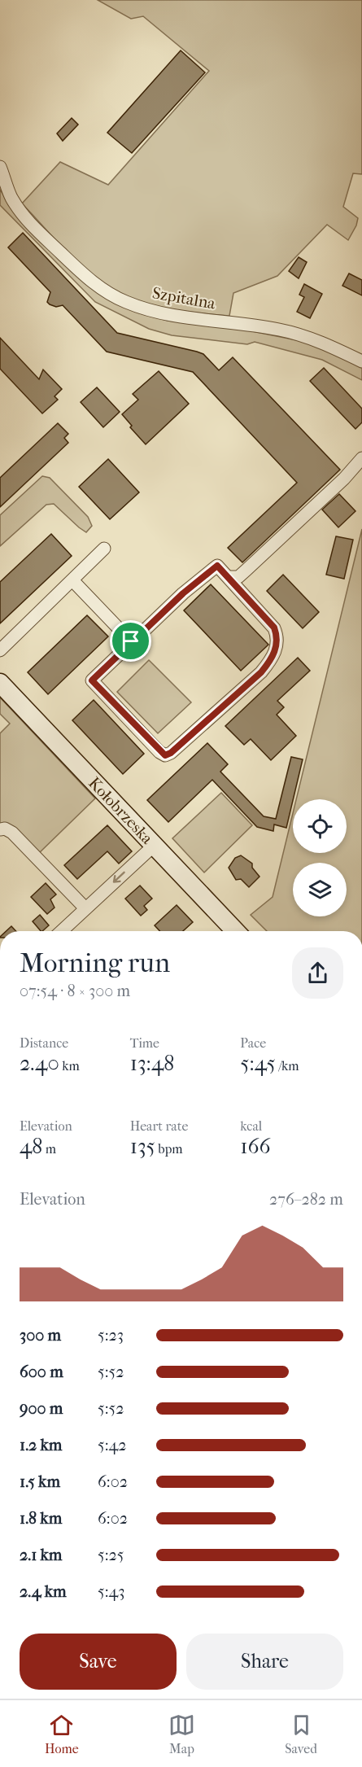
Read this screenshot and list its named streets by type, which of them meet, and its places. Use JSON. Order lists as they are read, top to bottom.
{
  "streets": {
    "main road": ["Kołobrzeska"],
    "street": ["Szpitalna"]
  },
  "page": {
    "heading": ["Morning run", "07:54 · 8 × 300 m"],
    "stats": [
      ["Distance", "2.40 km"],
      ["Time", "13:48"],
      ["Pace", "5:45 /km"],
      ["Elevation", "48 m"],
      ["Heart rate", "135 bpm"],
      ["kcal", "166"]
    ],
    "chart": ["Elevation", "276–282 m"],
    "list": [
      {
        "name": "300 m",
        "note": "5:23"
      },
      {
        "name": "600 m",
        "note": "5:52"
      },
      {
        "name": "900 m",
        "note": "5:52"
      },
      {
        "name": "1.2 km",
        "note": "5:42"
      },
      {
        "name": "1.5 km",
        "note": "6:02"
      },
      {
        "name": "1.8 km",
        "note": "6:02"
      },
      {
        "name": "2.1 km",
        "note": "5:25"
      },
      {
        "name": "2.4 km",
        "note": "5:43"
      }
    ],
    "buttons": ["Save", "Share"],
    "tabs": ["Home", "Map", "Saved"]
  }
}
